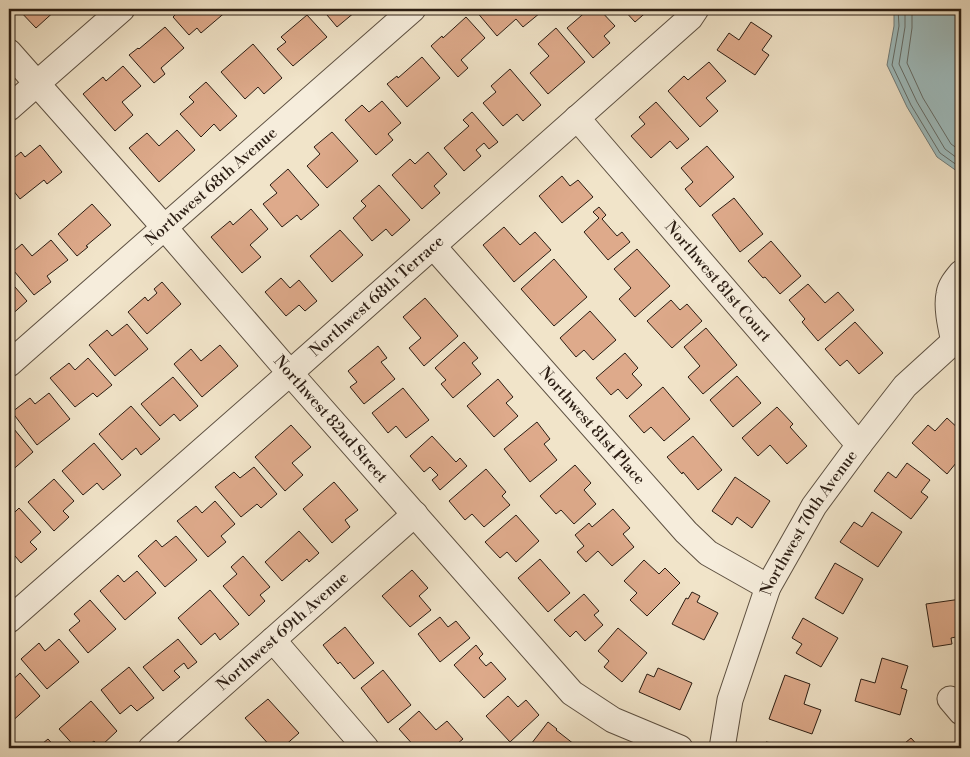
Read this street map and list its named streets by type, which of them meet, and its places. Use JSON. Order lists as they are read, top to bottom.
{
  "streets": {
    "street": [
      "Northwest 68th Avenue",
      "Northwest 81st Court",
      "Northwest 68th Terrace",
      "Northwest 82nd Street",
      "Northwest 81st Place",
      "Northwest 70th Avenue",
      "Northwest 69th Avenue"
    ]
  },
  "crossings": [
    ["Northwest 68th Avenue", "Northwest 82nd Street"],
    ["Northwest 81st Court", "Northwest 68th Terrace"],
    ["Northwest 81st Court", "Northwest 70th Avenue"],
    ["Northwest 68th Terrace", "Northwest 82nd Street"],
    ["Northwest 68th Terrace", "Northwest 81st Place"],
    ["Northwest 82nd Street", "Northwest 69th Avenue"],
    ["Northwest 81st Place", "Northwest 70th Avenue"]
  ]
}
